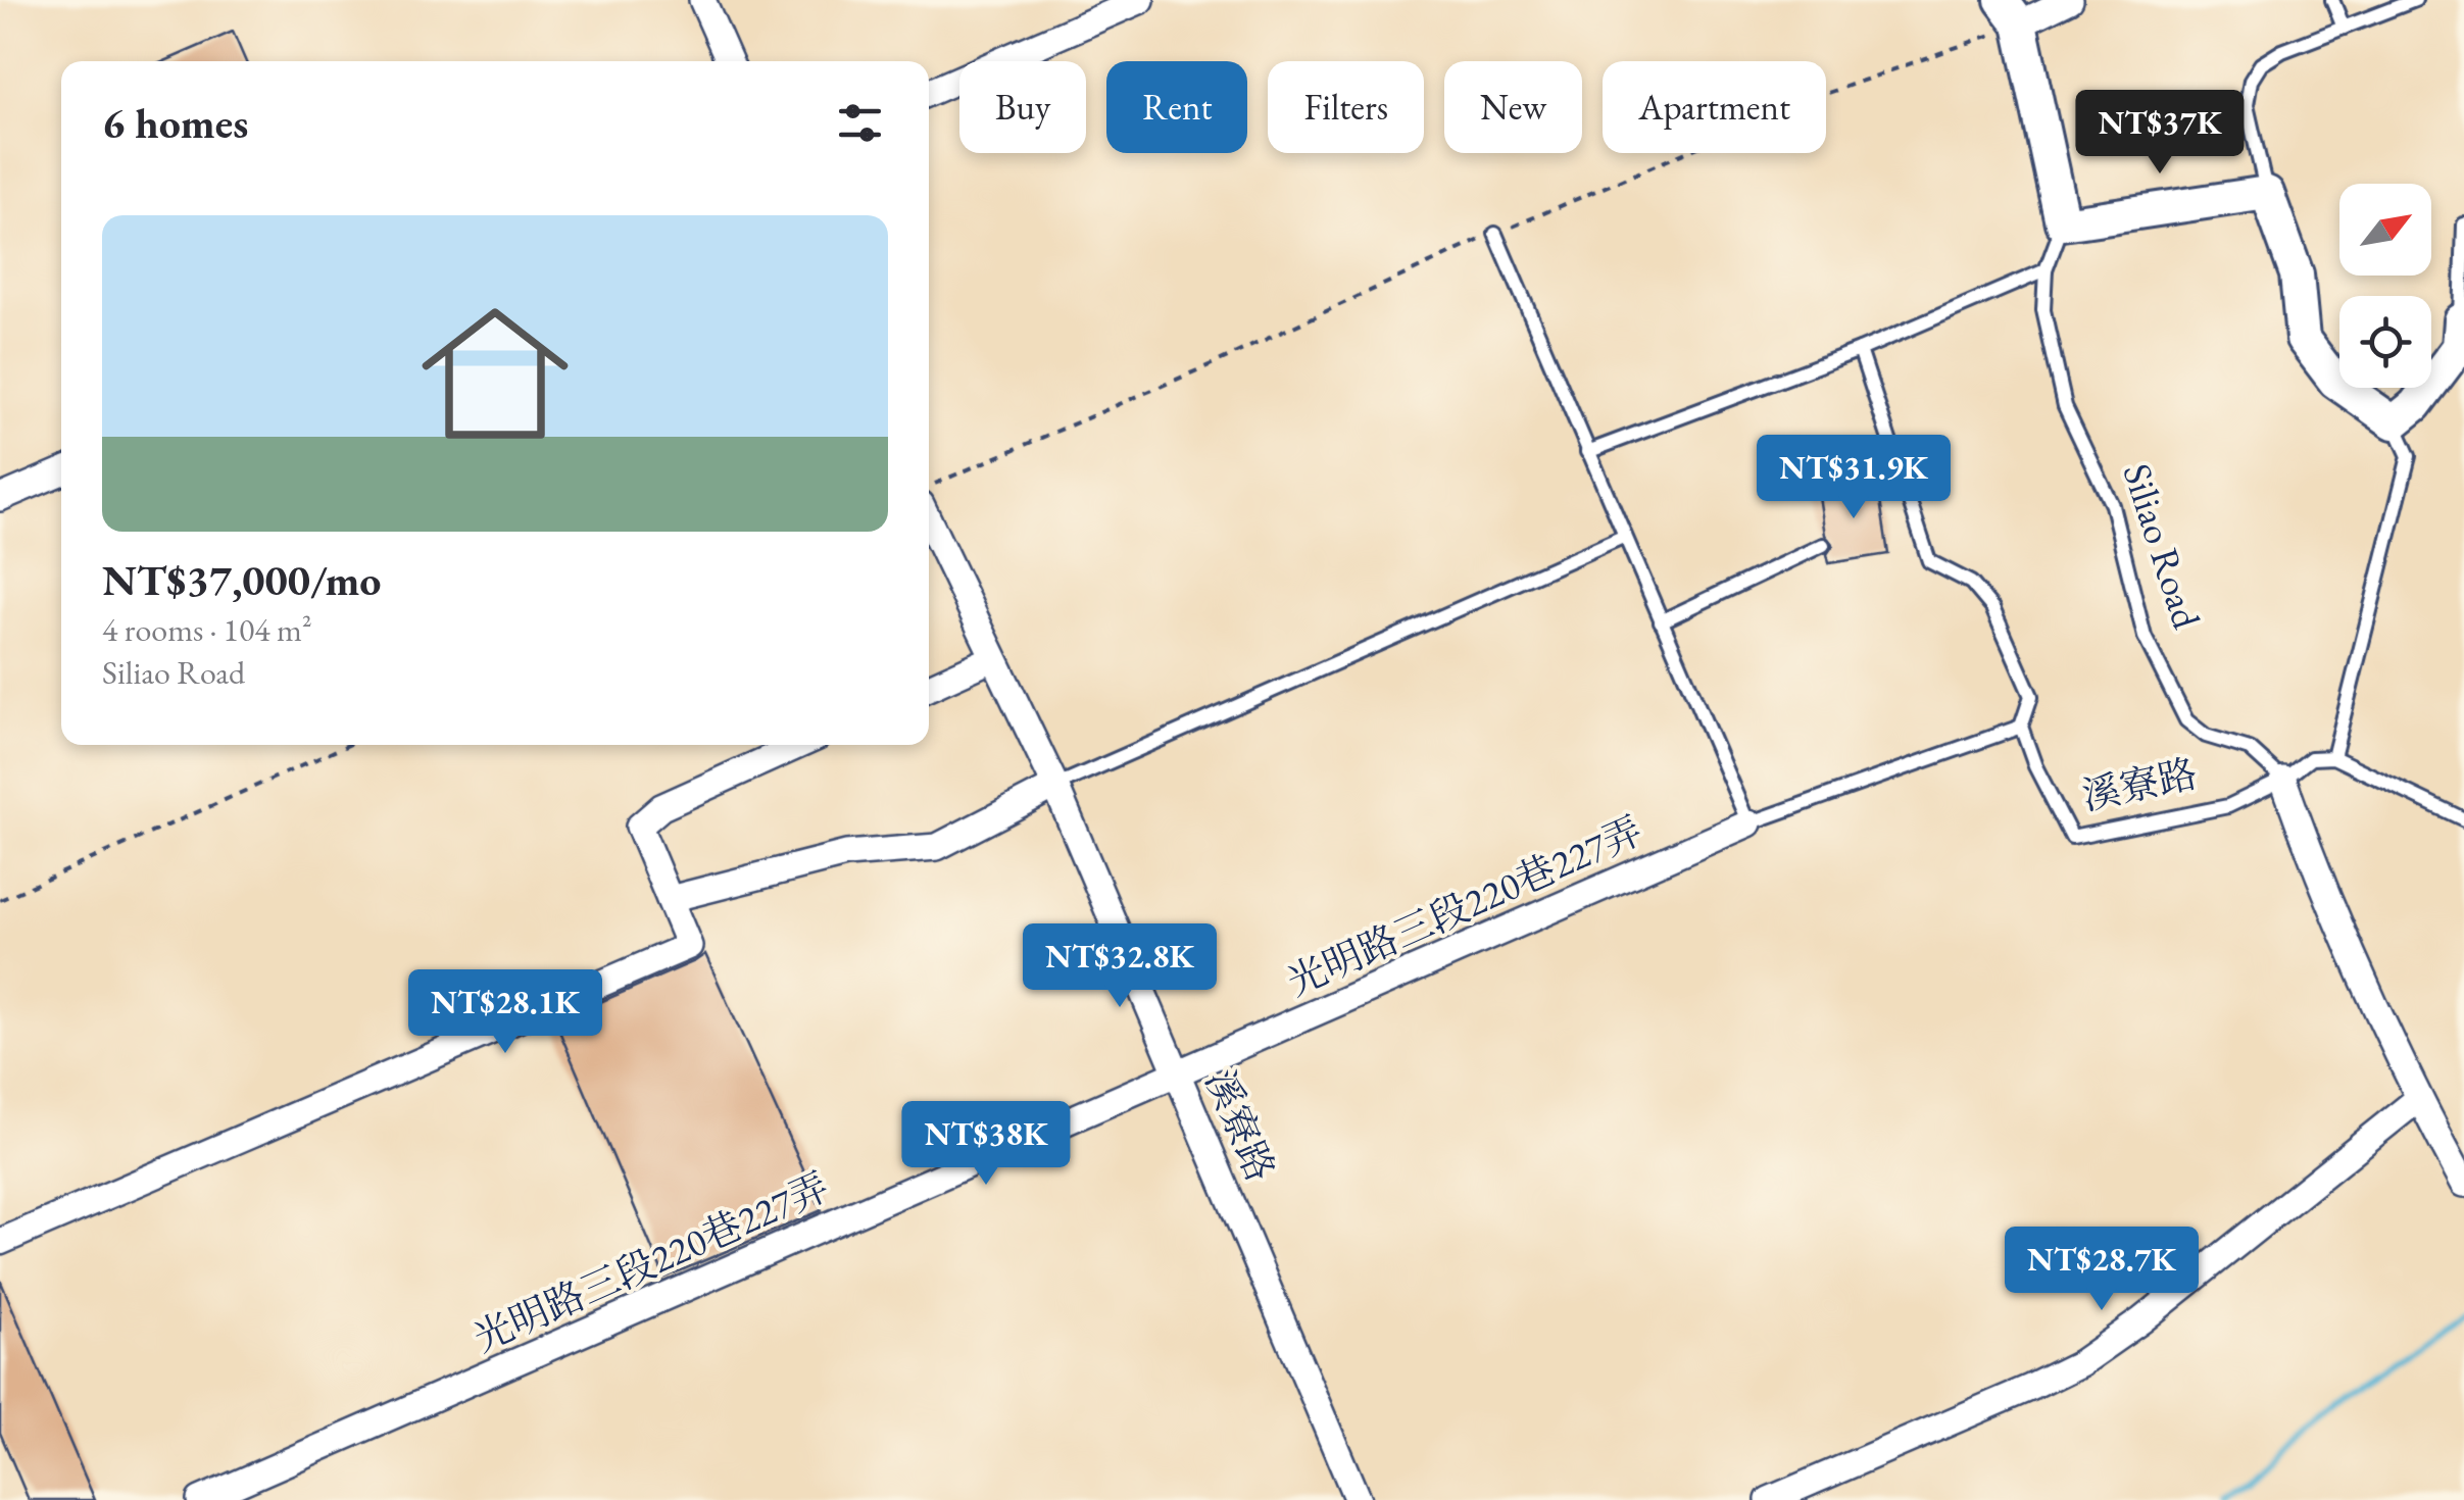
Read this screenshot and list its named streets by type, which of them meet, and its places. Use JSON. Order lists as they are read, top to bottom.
{
  "streets": {
    "street": ["溪寮路", "光明路三段220巷227弄"],
    "lane": ["Siliao Road"]
  },
  "crossings": [
    ["Siliao Road", "溪寮路"],
    ["溪寮路", "光明路三段220巷227弄"]
  ],
  "north": "top right",
  "page": {
    "chip": [
      "Buy",
      "Rent",
      "Filters",
      "New",
      "Apartment"
    ],
    "heading": "6 homes",
    "price": [
      "NT$37K",
      "NT$31.9K",
      "NT$32.8K",
      "NT$28.1K",
      "NT$38K",
      "NT$28.7K"
    ],
    "list": [
      {
        "name": "NT$37,000/mo",
        "note": "4 rooms · 104 m² · Siliao Road"
      }
    ]
  }
}
